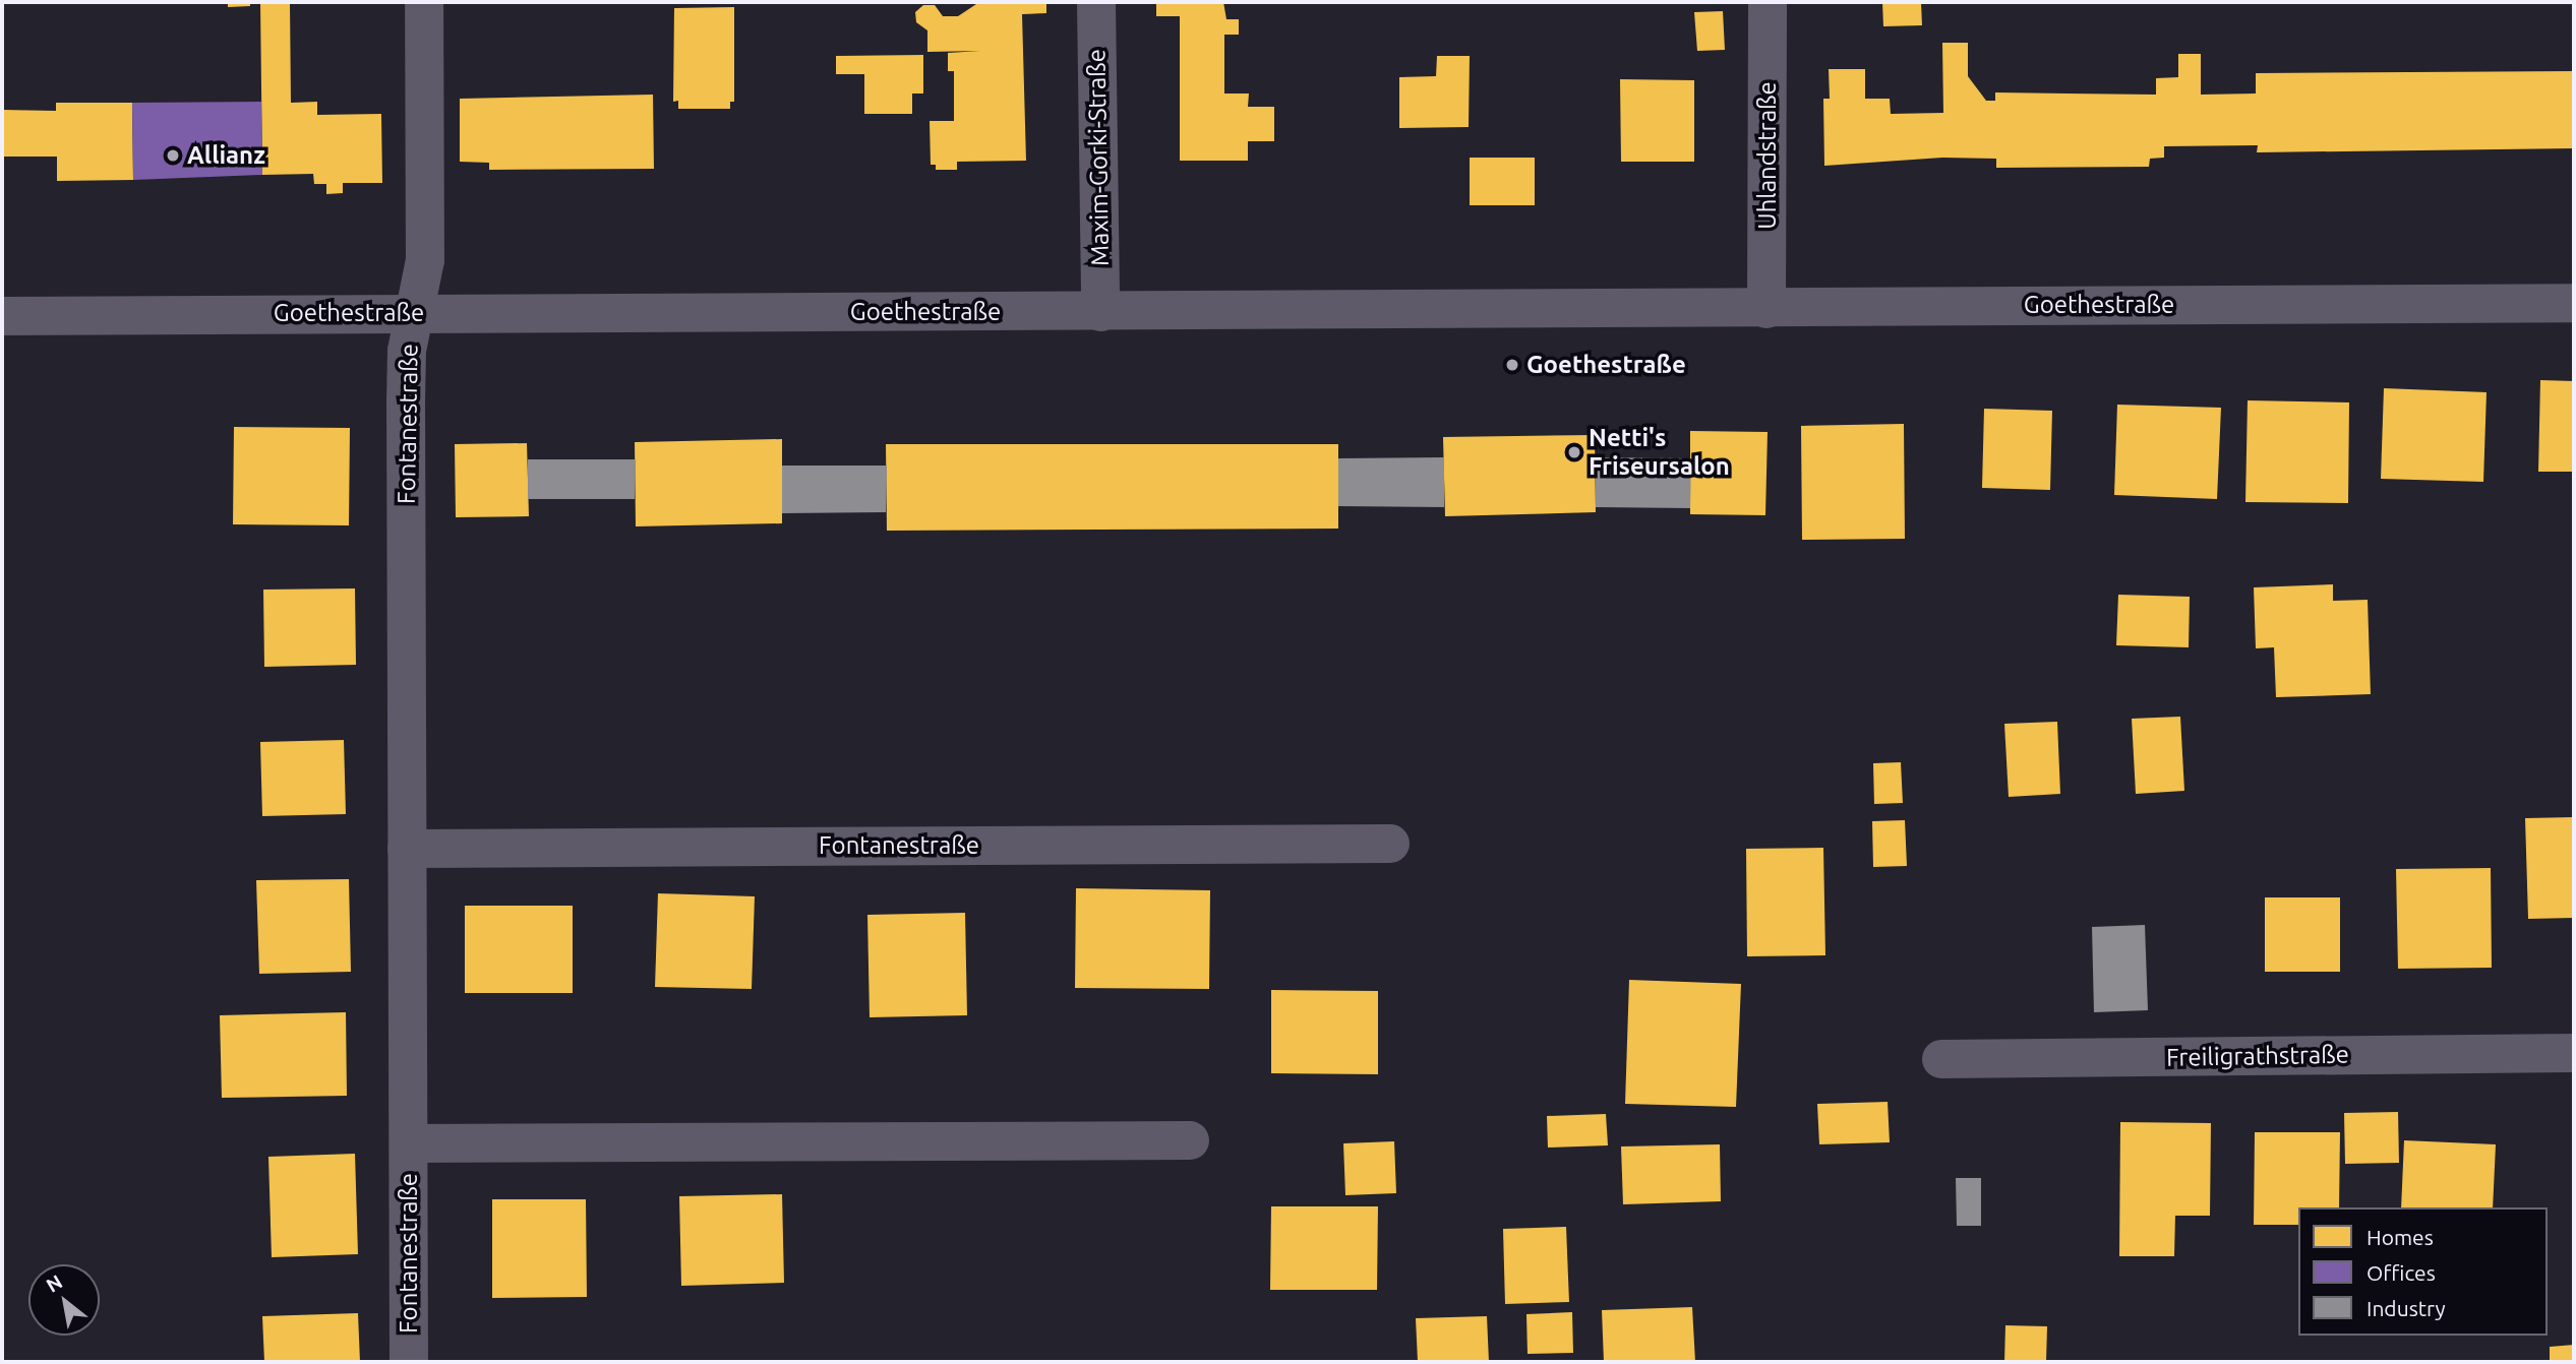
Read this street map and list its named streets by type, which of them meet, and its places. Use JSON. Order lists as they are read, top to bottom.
{
  "streets": {
    "street": [
      "Uhlandstraße",
      "Maxim-Gorki-Straße",
      "Goethestraße",
      "Fontanestraße",
      "Freiligrathstraße"
    ]
  },
  "crossings": [
    ["Uhlandstraße", "Goethestraße"],
    ["Maxim-Gorki-Straße", "Goethestraße"],
    ["Goethestraße", "Fontanestraße"]
  ],
  "places": ["Allianz", "Goethestraße", "Netti's Friseursalon"],
  "legend": ["Homes", "Offices", "Industry"],
  "north": "top left"
}
